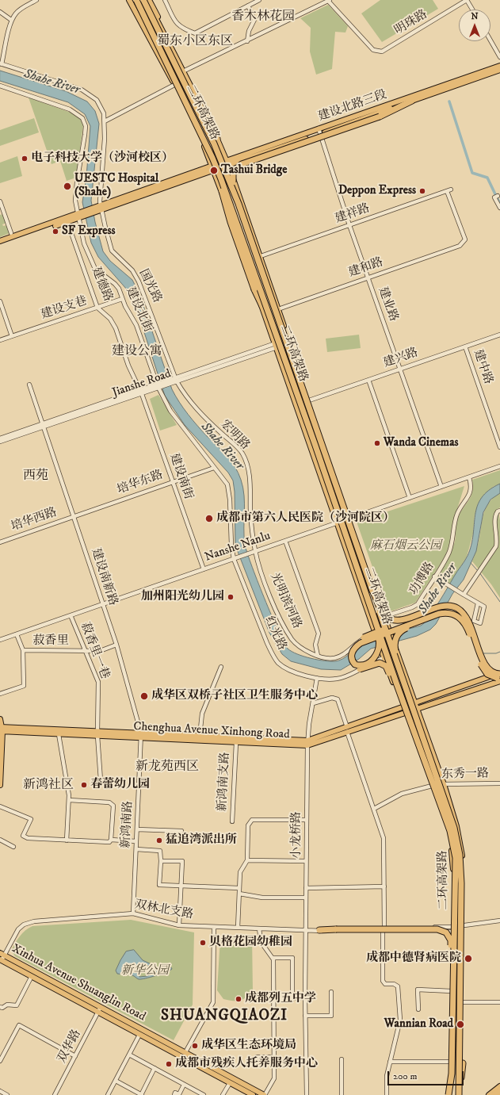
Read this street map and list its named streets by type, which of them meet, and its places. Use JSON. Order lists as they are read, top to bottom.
{
  "streets": {
    "highway": ["二环高架路"],
    "main road": ["建设北路三段", "Chenghua Avenue Xinhong Road", "Xinhua Avenue Shuanglin Road"],
    "street": [
      "明珠路",
      "建祥路",
      "建和路",
      "建德路",
      "国光路",
      "建业路",
      "建设支巷",
      "建设北街",
      "建兴路",
      "建中路",
      "Jianshe Road",
      "宏明路",
      "建设南街",
      "培华东路",
      "培华西路",
      "Nanshe Nanlu",
      "建设南新路",
      "功博路",
      "光明滨河路",
      "红光路",
      "菽香里",
      "菽香里一巷",
      "东秀一路",
      "新鸿南支路",
      "新鸿南路",
      "小龙桥路",
      "双林北支路",
      "双华路"
    ]
  },
  "crossings": [
    ["建设北路三段", "二环高架路"],
    ["建设北路三段", "国光路"],
    ["建设北路三段", "建业路"],
    ["建祥路", "建和路"],
    ["建祥路", "建业路"],
    ["建和路", "建业路"],
    ["建德路", "建设支巷"],
    ["建德路", "Jianshe Road"],
    ["建德路", "建设南街"],
    ["国光路", "Jianshe Road"],
    ["建业路", "建兴路"],
    ["建业路", "Nanshe Nanlu"],
    ["建设支巷", "建设北街"],
    ["建设北街", "Jianshe Road"],
    ["建兴路", "建中路"],
    ["Jianshe Road", "宏明路"],
    ["Jianshe Road", "建设南街"],
    ["Jianshe Road", "建设南新路"],
    ["Jianshe Road", "红光路"],
    ["宏明路", "Nanshe Nanlu"],
    ["宏明路", "光明滨河路"],
    ["建设南街", "培华东路"],
    ["建设南街", "Nanshe Nanlu"],
    ["培华东路", "培华西路"],
    ["培华东路", "建设南新路"],
    ["培华东路", "红光路"],
    ["培华西路", "建设南新路"],
    ["Nanshe Nanlu", "建设南新路"],
    ["Nanshe Nanlu", "功博路"],
    ["Nanshe Nanlu", "光明滨河路"],
    ["Nanshe Nanlu", "红光路"],
    ["Nanshe Nanlu", "菽香里一巷"],
    ["建设南新路", "菽香里"],
    ["建设南新路", "Chenghua Avenue Xinhong Road"],
    ["建设南新路", "新鸿南路"],
    ["红光路", "小龙桥路"],
    ["菽香里", "菽香里一巷"],
    ["菽香里一巷", "Chenghua Avenue Xinhong Road"],
    ["Chenghua Avenue Xinhong Road", "新鸿南支路"],
    ["Chenghua Avenue Xinhong Road", "新鸿南路"],
    ["Chenghua Avenue Xinhong Road", "小龙桥路"],
    ["新鸿南路", "双林北支路"],
    ["小龙桥路", "双林北支路"],
    ["双林北支路", "Xinhua Avenue Shuanglin Road"],
    ["Xinhua Avenue Shuanglin Road", "双华路"]
  ],
  "districts": [
    "香木林花园",
    "蜀东小区东区",
    "建设公寓",
    "西苑",
    "新龙苑西区",
    "新鸿社区",
    "SHUANGQIAOZI"
  ],
  "water": ["Shahe River"],
  "parks": ["麻石烟云公园", "新华公园"],
  "places": [
    "电子科技大学（沙河校区）",
    "Tashui Bridge",
    "UESTC Hospital (Shahe)",
    "Deppon Express",
    "SF Express",
    "Wanda Cinemas",
    "成都市第六人民医院（沙河院区）",
    "加州阳光幼儿园",
    "成华区双桥子社区卫生服务中心",
    "春蕾幼儿园",
    "猛追湾派出所",
    "贝格花园幼稚园",
    "成都中德肾病医院",
    "成都列五中学",
    "Wannian Road",
    "成华区生态环境局",
    "成都市残疾人托养服务中心"
  ],
  "scale_bar": "200 m",
  "north": "top"
}
